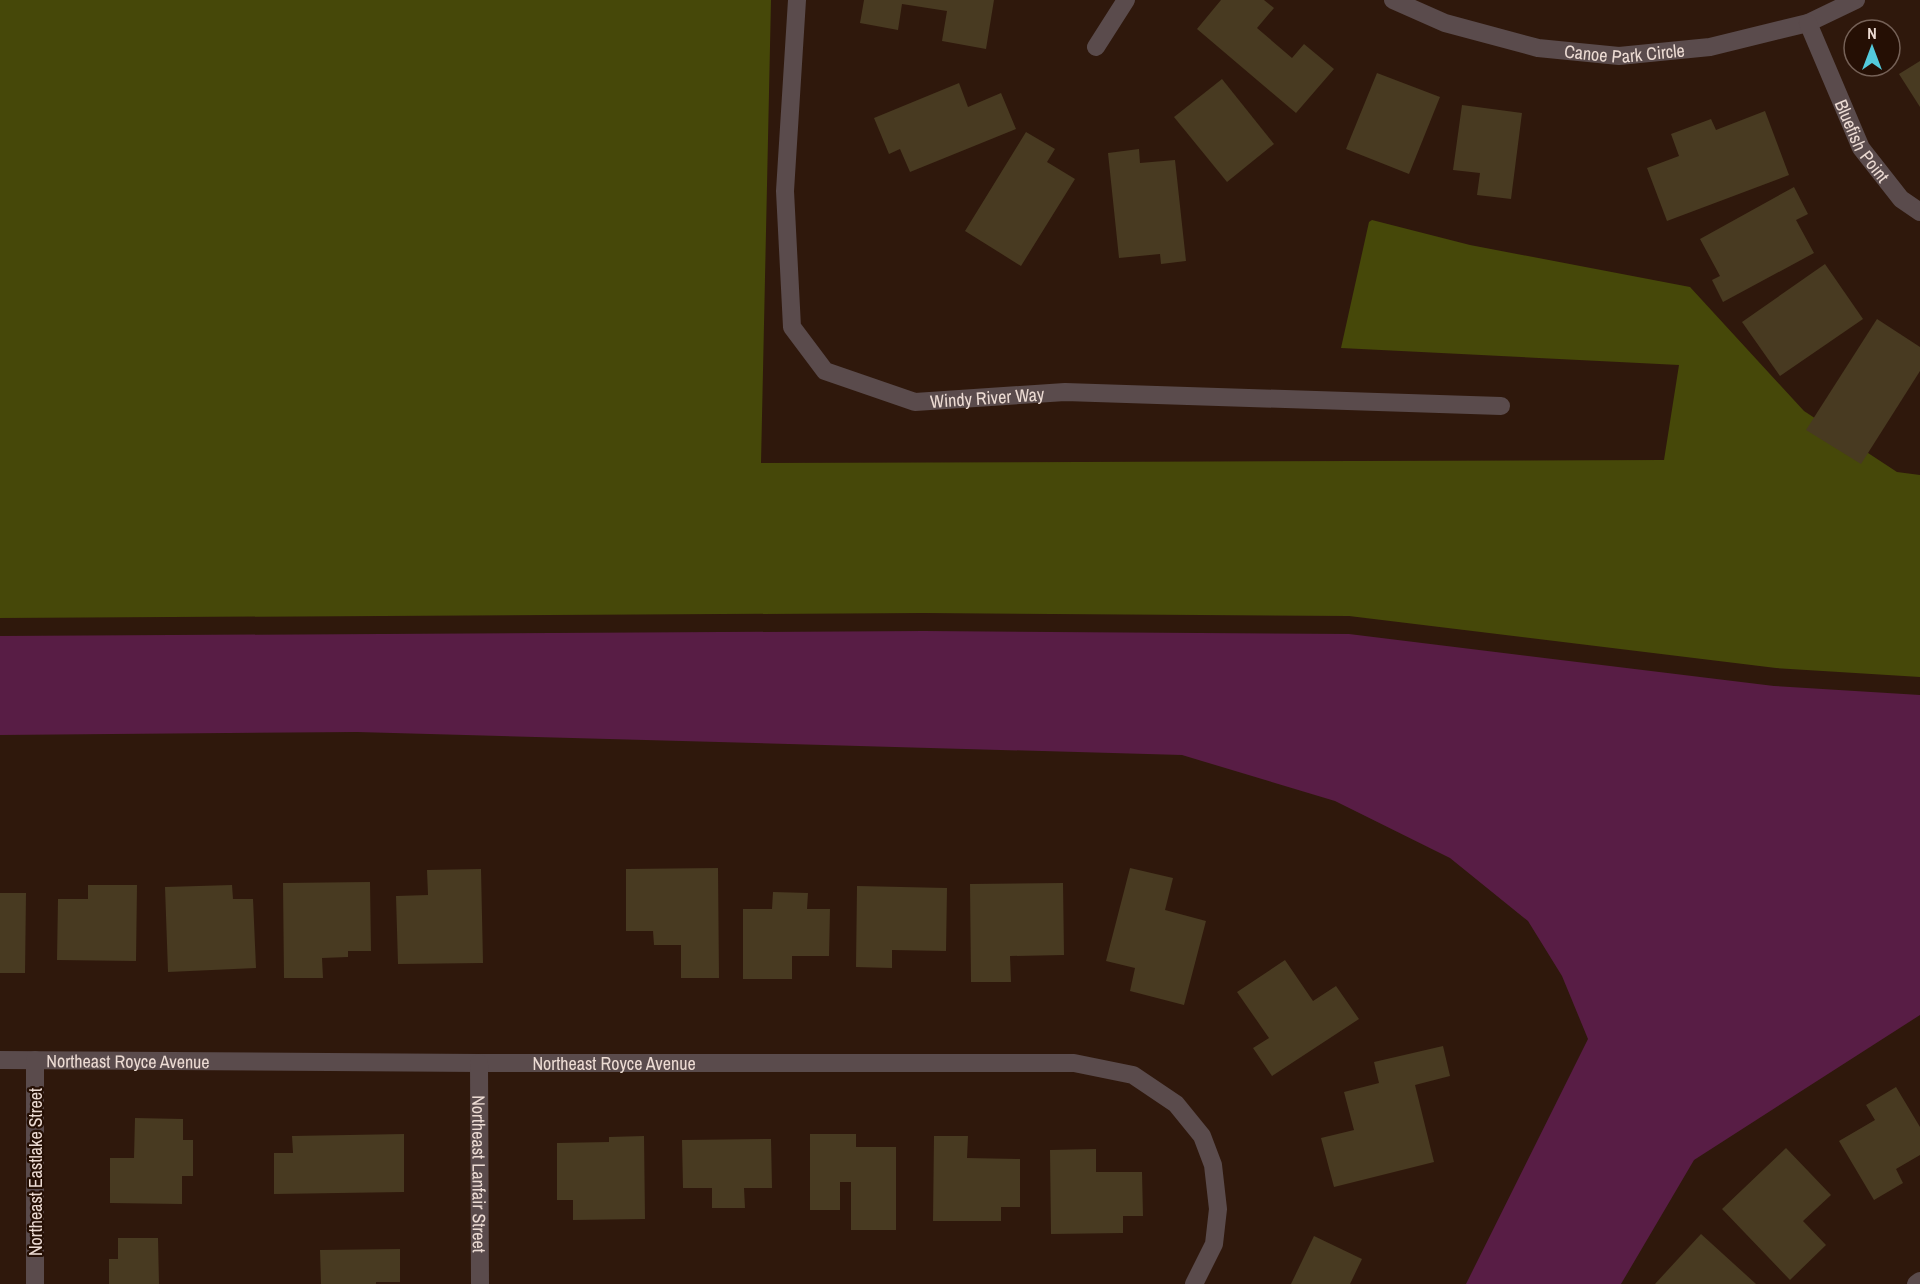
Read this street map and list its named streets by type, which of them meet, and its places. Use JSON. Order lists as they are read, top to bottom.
{
  "streets": {
    "street": [
      "Canoe Park Circle",
      "Bluefish Point",
      "Windy River Way",
      "Northeast Royce Avenue",
      "Northeast Eastlake Street",
      "Northeast Lanfair Street"
    ]
  },
  "crossings": [
    ["Canoe Park Circle", "Bluefish Point"],
    ["Northeast Royce Avenue", "Northeast Eastlake Street"],
    ["Northeast Royce Avenue", "Northeast Lanfair Street"]
  ],
  "north": "top"
}
